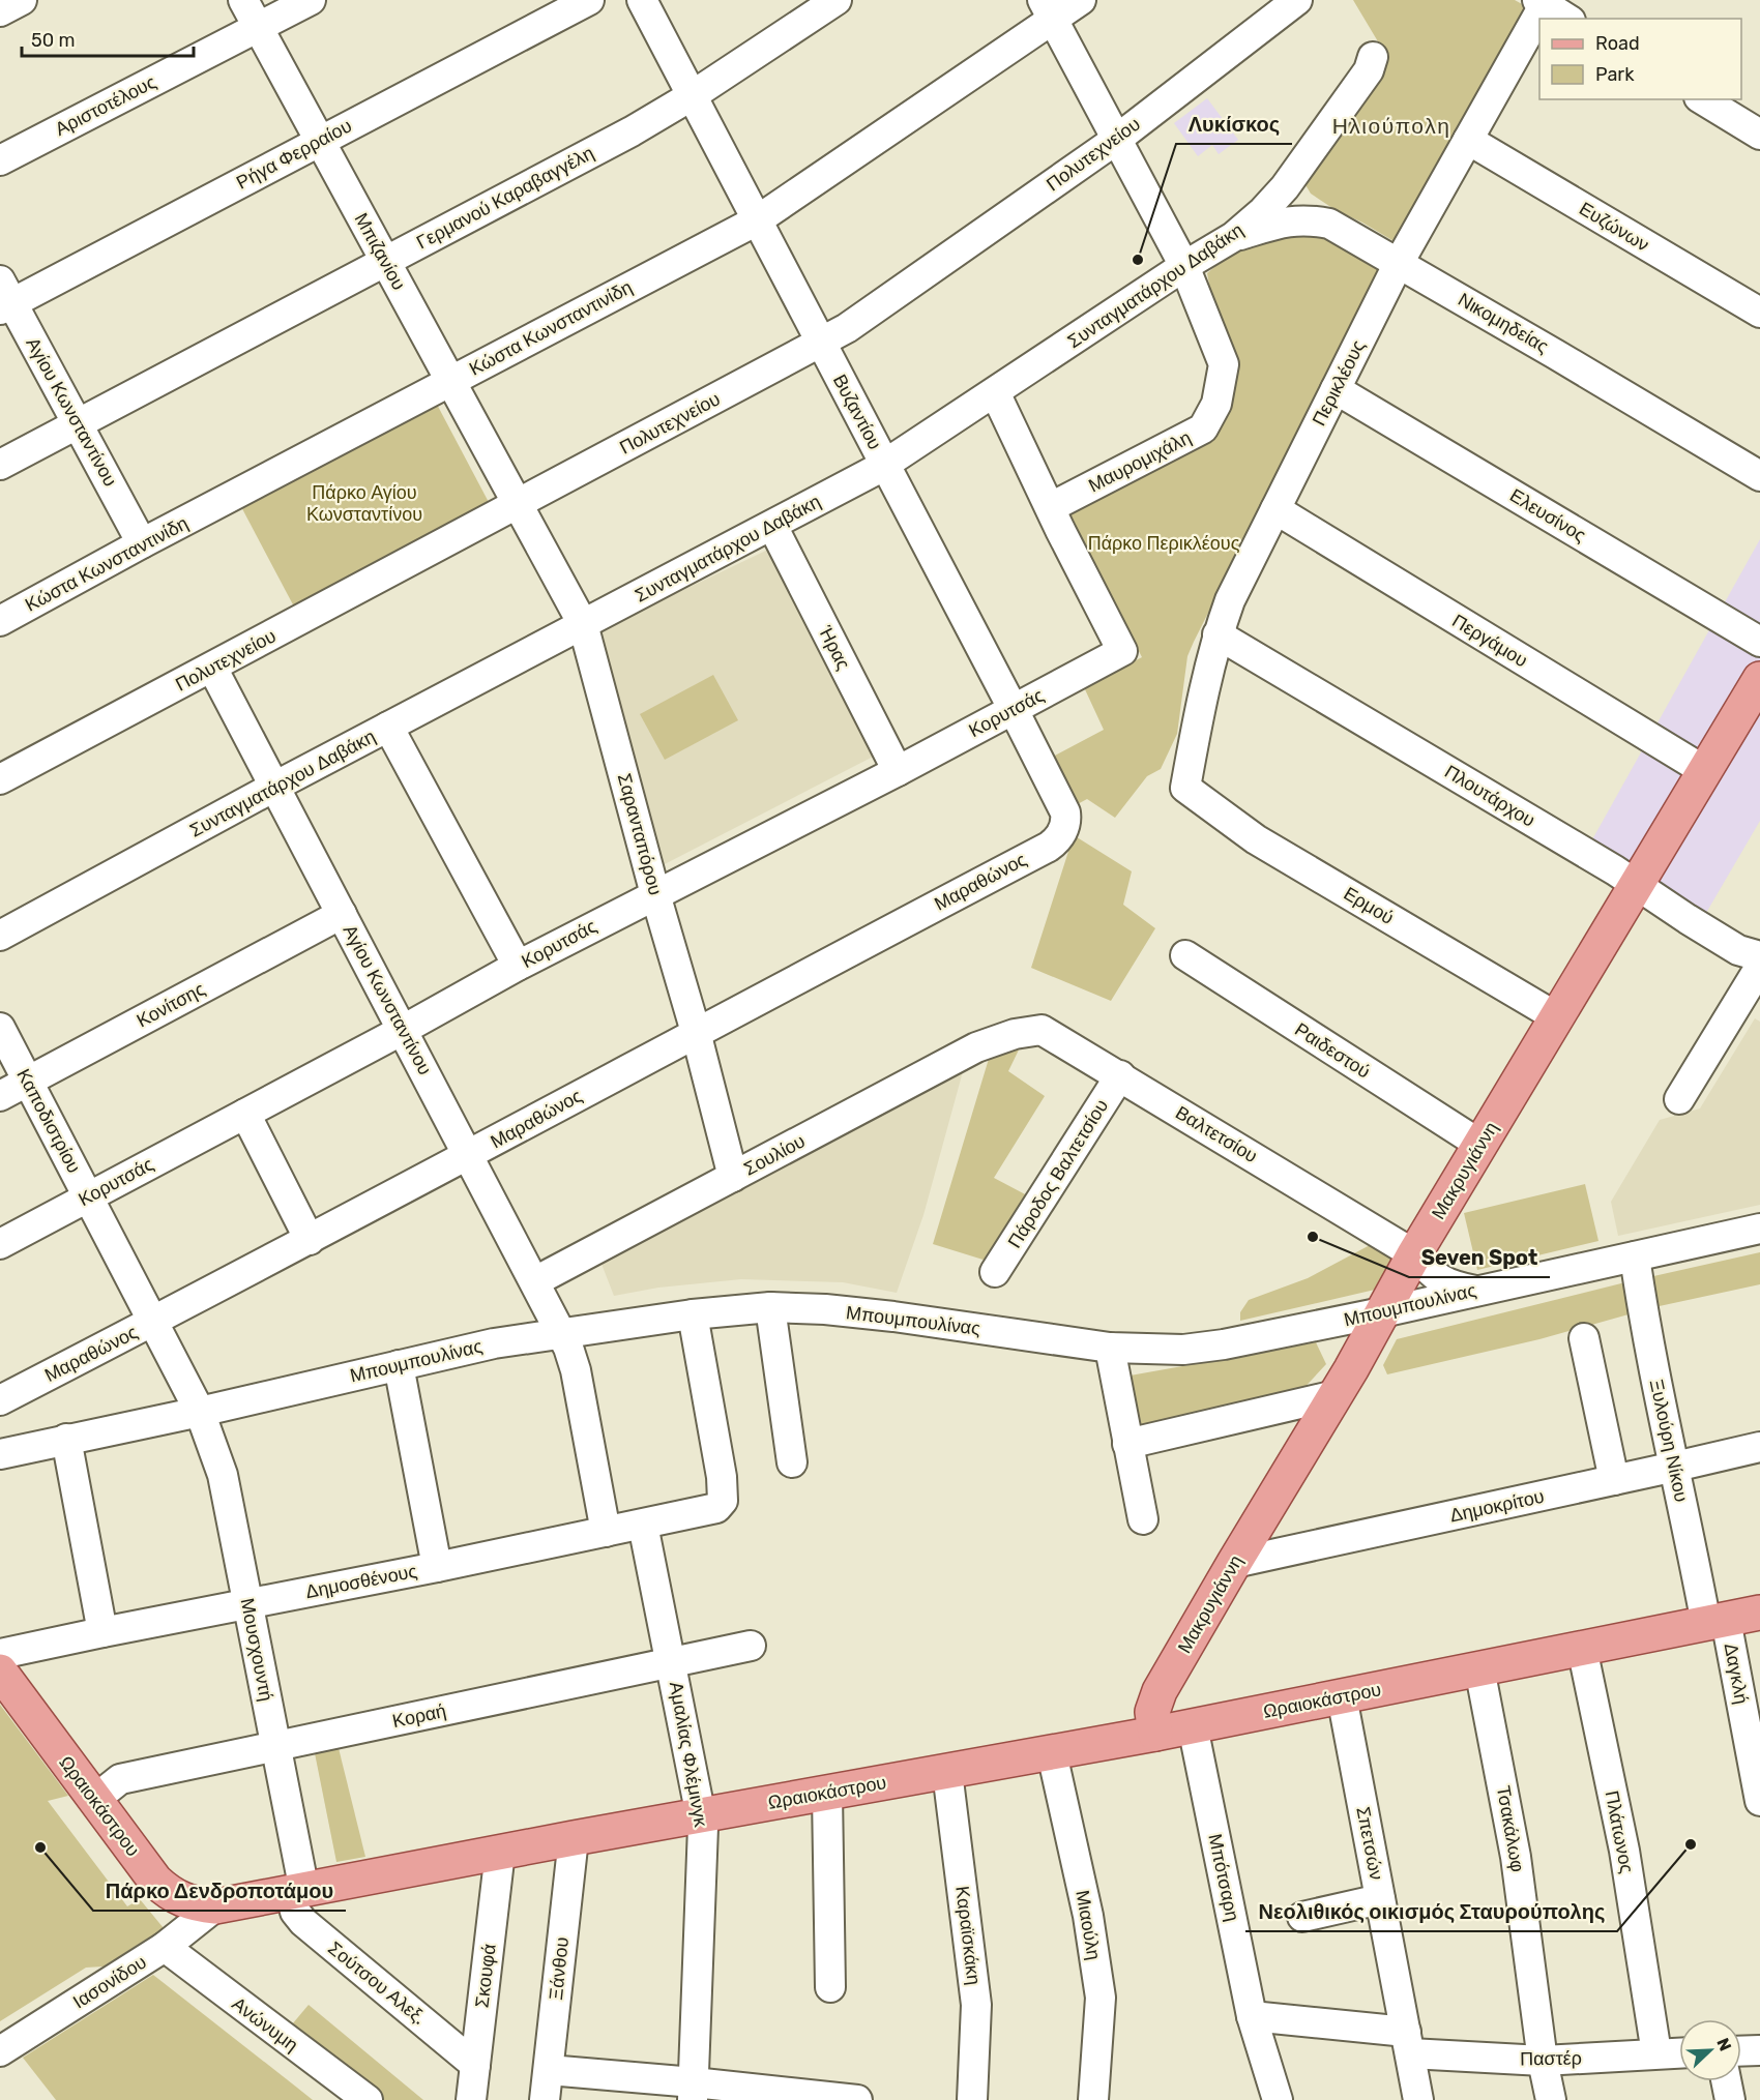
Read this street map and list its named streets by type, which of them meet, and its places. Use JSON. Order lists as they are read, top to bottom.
{
  "streets": {
    "main road": ["Μακρυγιάννη", "Ωραιοκάστρου"],
    "street": [
      "Αριστοτέλους",
      "Ρήγα Φερραίου",
      "Πολυτεχνείου",
      "Γερμανού Καραβαγγέλη",
      "Ευζώνων",
      "Μπιζανίου",
      "Συνταγματάρχου Δαβάκη",
      "Νικομηδείας",
      "Κώστα Κωνσταντινίδη",
      "Περικλέους",
      "Αγίου Κωνσταντίνου",
      "Βυζαντίου",
      "Μαυρομιχάλη",
      "Ελευσίνος",
      "Περγάμου",
      "Ήρας",
      "Κορυτσάς",
      "Πλουτάρχου",
      "Σαρανταπόρου",
      "Μαραθώνος",
      "Ερμού",
      "Κονίτσης",
      "Ραιδεστού",
      "Καποδιστρίου",
      "Βαλτετσίου",
      "Σουλίου",
      "Πάροδος Βαλτετσίου",
      "Μπουμπουλίνας",
      "Ξυλούρη Νίκου",
      "Δημοκρίτου",
      "Δημοσθένους",
      "Μουσχουντή",
      "Δαγκλή",
      "Κοραή",
      "Αμαλίας Φλέμινγκ",
      "Τσακάλωφ",
      "Πλάτωνος",
      "Σπετσών",
      "Μπότσαρη",
      "Μιαούλη",
      "Καραϊσκάκη",
      "Ξάνθου",
      "Σκουφά",
      "Ιασονίδου",
      "Σούτσου Αλεξ.",
      "Ανώνυμη",
      "Παστέρ"
    ]
  },
  "crossings": [
    ["Αριστοτέλους", "Μπιζανίου"],
    ["Ρήγα Φερραίου", "Μπιζανίου"],
    ["Ρήγα Φερραίου", "Αγίου Κωνσταντίνου"],
    ["Πολυτεχνείου", "Μπιζανίου"],
    ["Πολυτεχνείου", "Αγίου Κωνσταντίνου"],
    ["Πολυτεχνείου", "Βυζαντίου"],
    ["Πολυτεχνείου", "Μαυρομιχάλη"],
    ["Πολυτεχνείου", "Σαρανταπόρου"],
    ["Γερμανού Καραβαγγέλη", "Μπιζανίου"],
    ["Γερμανού Καραβαγγέλη", "Αγίου Κωνσταντίνου"],
    ["Γερμανού Καραβαγγέλη", "Βυζαντίου"],
    ["Ευζώνων", "Περικλέους"],
    ["Μπιζανίου", "Κώστα Κωνσταντινίδη"],
    ["Μπιζανίου", "Σαρανταπόρου"],
    ["Συνταγματάρχου Δαβάκη", "Νικομηδείας"],
    ["Συνταγματάρχου Δαβάκη", "Αγίου Κωνσταντίνου"],
    ["Συνταγματάρχου Δαβάκη", "Βυζαντίου"],
    ["Συνταγματάρχου Δαβάκη", "Μαυρομιχάλη"],
    ["Συνταγματάρχου Δαβάκη", "Ήρας"],
    ["Συνταγματάρχου Δαβάκη", "Σαρανταπόρου"],
    ["Νικομηδείας", "Περικλέους"],
    ["Κώστα Κωνσταντινίδη", "Αγίου Κωνσταντίνου"],
    ["Κώστα Κωνσταντινίδη", "Βυζαντίου"],
    ["Κώστα Κωνσταντινίδη", "Μαυρομιχάλη"],
    ["Περικλέους", "Ελευσίνος"],
    ["Περικλέους", "Περγάμου"],
    ["Περικλέους", "Πλουτάρχου"],
    ["Περικλέους", "Ερμού"],
    ["Αγίου Κωνσταντίνου", "Κορυτσάς"],
    ["Αγίου Κωνσταντίνου", "Μαραθώνος"],
    ["Αγίου Κωνσταντίνου", "Κονίτσης"],
    ["Αγίου Κωνσταντίνου", "Σουλίου"],
    ["Αγίου Κωνσταντίνου", "Μπουμπουλίνας"],
    ["Βυζαντίου", "Κορυτσάς"],
    ["Βυζαντίου", "Μαραθώνος"],
    ["Μαυρομιχάλη", "Κορυτσάς"],
    ["Περγάμου", "Μακρυγιάννη"],
    ["Ήρας", "Κορυτσάς"],
    ["Κορυτσάς", "Σαρανταπόρου"],
    ["Κορυτσάς", "Καποδιστρίου"],
    ["Πλουτάρχου", "Μακρυγιάννη"],
    ["Σαρανταπόρου", "Μαραθώνος"],
    ["Σαρανταπόρου", "Σουλίου"],
    ["Μαραθώνος", "Καποδιστρίου"],
    ["Ερμού", "Μακρυγιάννη"],
    ["Κονίτσης", "Καποδιστρίου"],
    ["Ραιδεστού", "Μακρυγιάννη"],
    ["Καποδιστρίου", "Μπουμπουλίνας"],
    ["Καποδιστρίου", "Μουσχουντή"],
    ["Βαλτετσίου", "Σουλίου"],
    ["Βαλτετσίου", "Μακρυγιάννη"],
    ["Βαλτετσίου", "Πάροδος Βαλτετσίου"],
    ["Βαλτετσίου", "Μπουμπουλίνας"],
    ["Μακρυγιάννη", "Μπουμπουλίνας"],
    ["Μακρυγιάννη", "Δημοκρίτου"],
    ["Μακρυγιάννη", "Ωραιοκάστρου"],
    ["Μπουμπουλίνας", "Ξυλούρη Νίκου"],
    ["Μπουμπουλίνας", "Δημοσθένους"],
    ["Μπουμπουλίνας", "Μουσχουντή"],
    ["Ξυλούρη Νίκου", "Δημοκρίτου"],
    ["Ξυλούρη Νίκου", "Δαγκλή"],
    ["Ξυλούρη Νίκου", "Ωραιοκάστρου"],
    ["Δημοσθένους", "Μουσχουντή"],
    ["Δημοσθένους", "Αμαλίας Φλέμινγκ"],
    ["Μουσχουντή", "Ωραιοκάστρου"],
    ["Μουσχουντή", "Κοραή"],
    ["Μουσχουντή", "Σούτσου Αλεξ."],
    ["Δαγκλή", "Ωραιοκάστρου"],
    ["Ωραιοκάστρου", "Κοραή"],
    ["Ωραιοκάστρου", "Αμαλίας Φλέμινγκ"],
    ["Ωραιοκάστρου", "Τσακάλωφ"],
    ["Ωραιοκάστρου", "Πλάτωνος"],
    ["Ωραιοκάστρου", "Σπετσών"],
    ["Ωραιοκάστρου", "Μπότσαρη"],
    ["Ωραιοκάστρου", "Μιαούλη"],
    ["Ωραιοκάστρου", "Καραϊσκάκη"],
    ["Ωραιοκάστρου", "Ξάνθου"],
    ["Ωραιοκάστρου", "Σκουφά"],
    ["Ωραιοκάστρου", "Ιασονίδου"],
    ["Ωραιοκάστρου", "Σούτσου Αλεξ."],
    ["Κοραή", "Αμαλίας Φλέμινγκ"],
    ["Τσακάλωφ", "Παστέρ"],
    ["Πλάτωνος", "Παστέρ"],
    ["Σπετσών", "Παστέρ"],
    ["Μπότσαρη", "Παστέρ"],
    ["Σκουφά", "Σούτσου Αλεξ."],
    ["Ιασονίδου", "Ανώνυμη"]
  ],
  "districts": ["Ηλιούπολη"],
  "parks": ["Πάρκο Αγίου Κωνσταντίνου", "Πάρκο Περικλέους"],
  "places": [
    "Λυκίσκος",
    "Seven Spot",
    "Νεολιθικός οικισμός Σταυρούπολης",
    "Πάρκο Δενδροποτάμου"
  ],
  "legend": ["Road", "Park"],
  "scale_bar": "50 m",
  "north": "top right"
}
